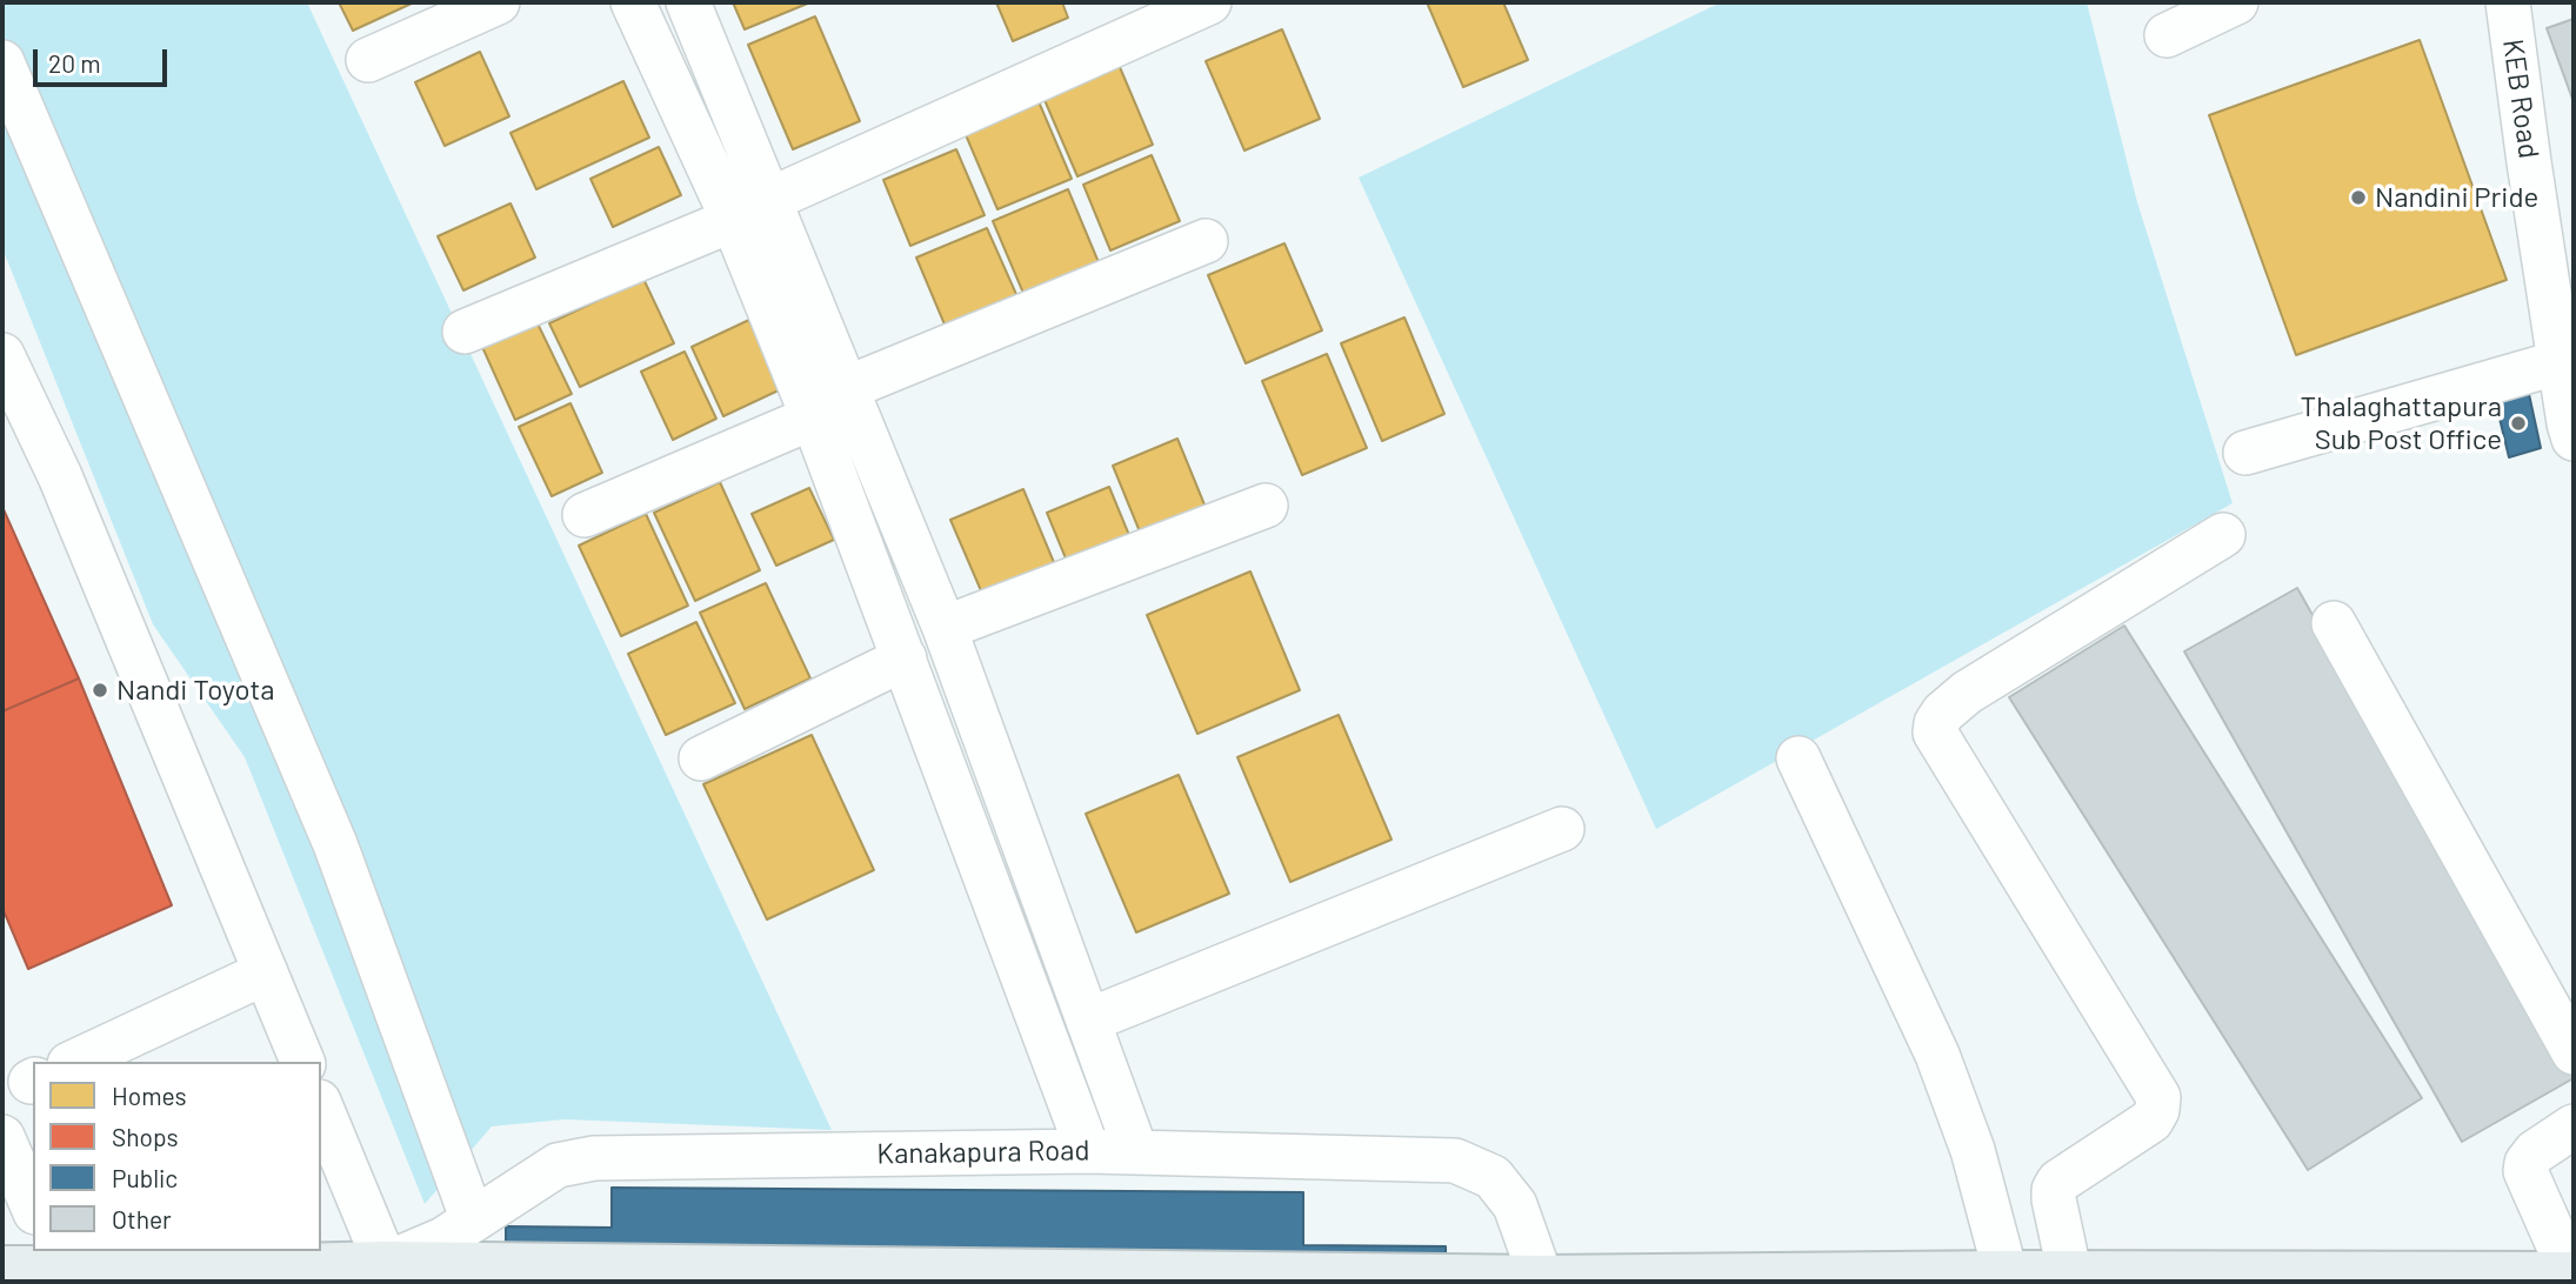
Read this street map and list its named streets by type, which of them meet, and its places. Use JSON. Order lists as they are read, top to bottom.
{
  "streets": {
    "highway": ["Kanakapura Road"],
    "street": ["KEB Road"]
  },
  "places": ["Nandini Pride", "Thalaghattapura Sub Post Office", "Nandi Toyota"],
  "legend": [
    "Homes",
    "Shops",
    "Public",
    "Other"
  ],
  "scale_bar": "20 m"
}
